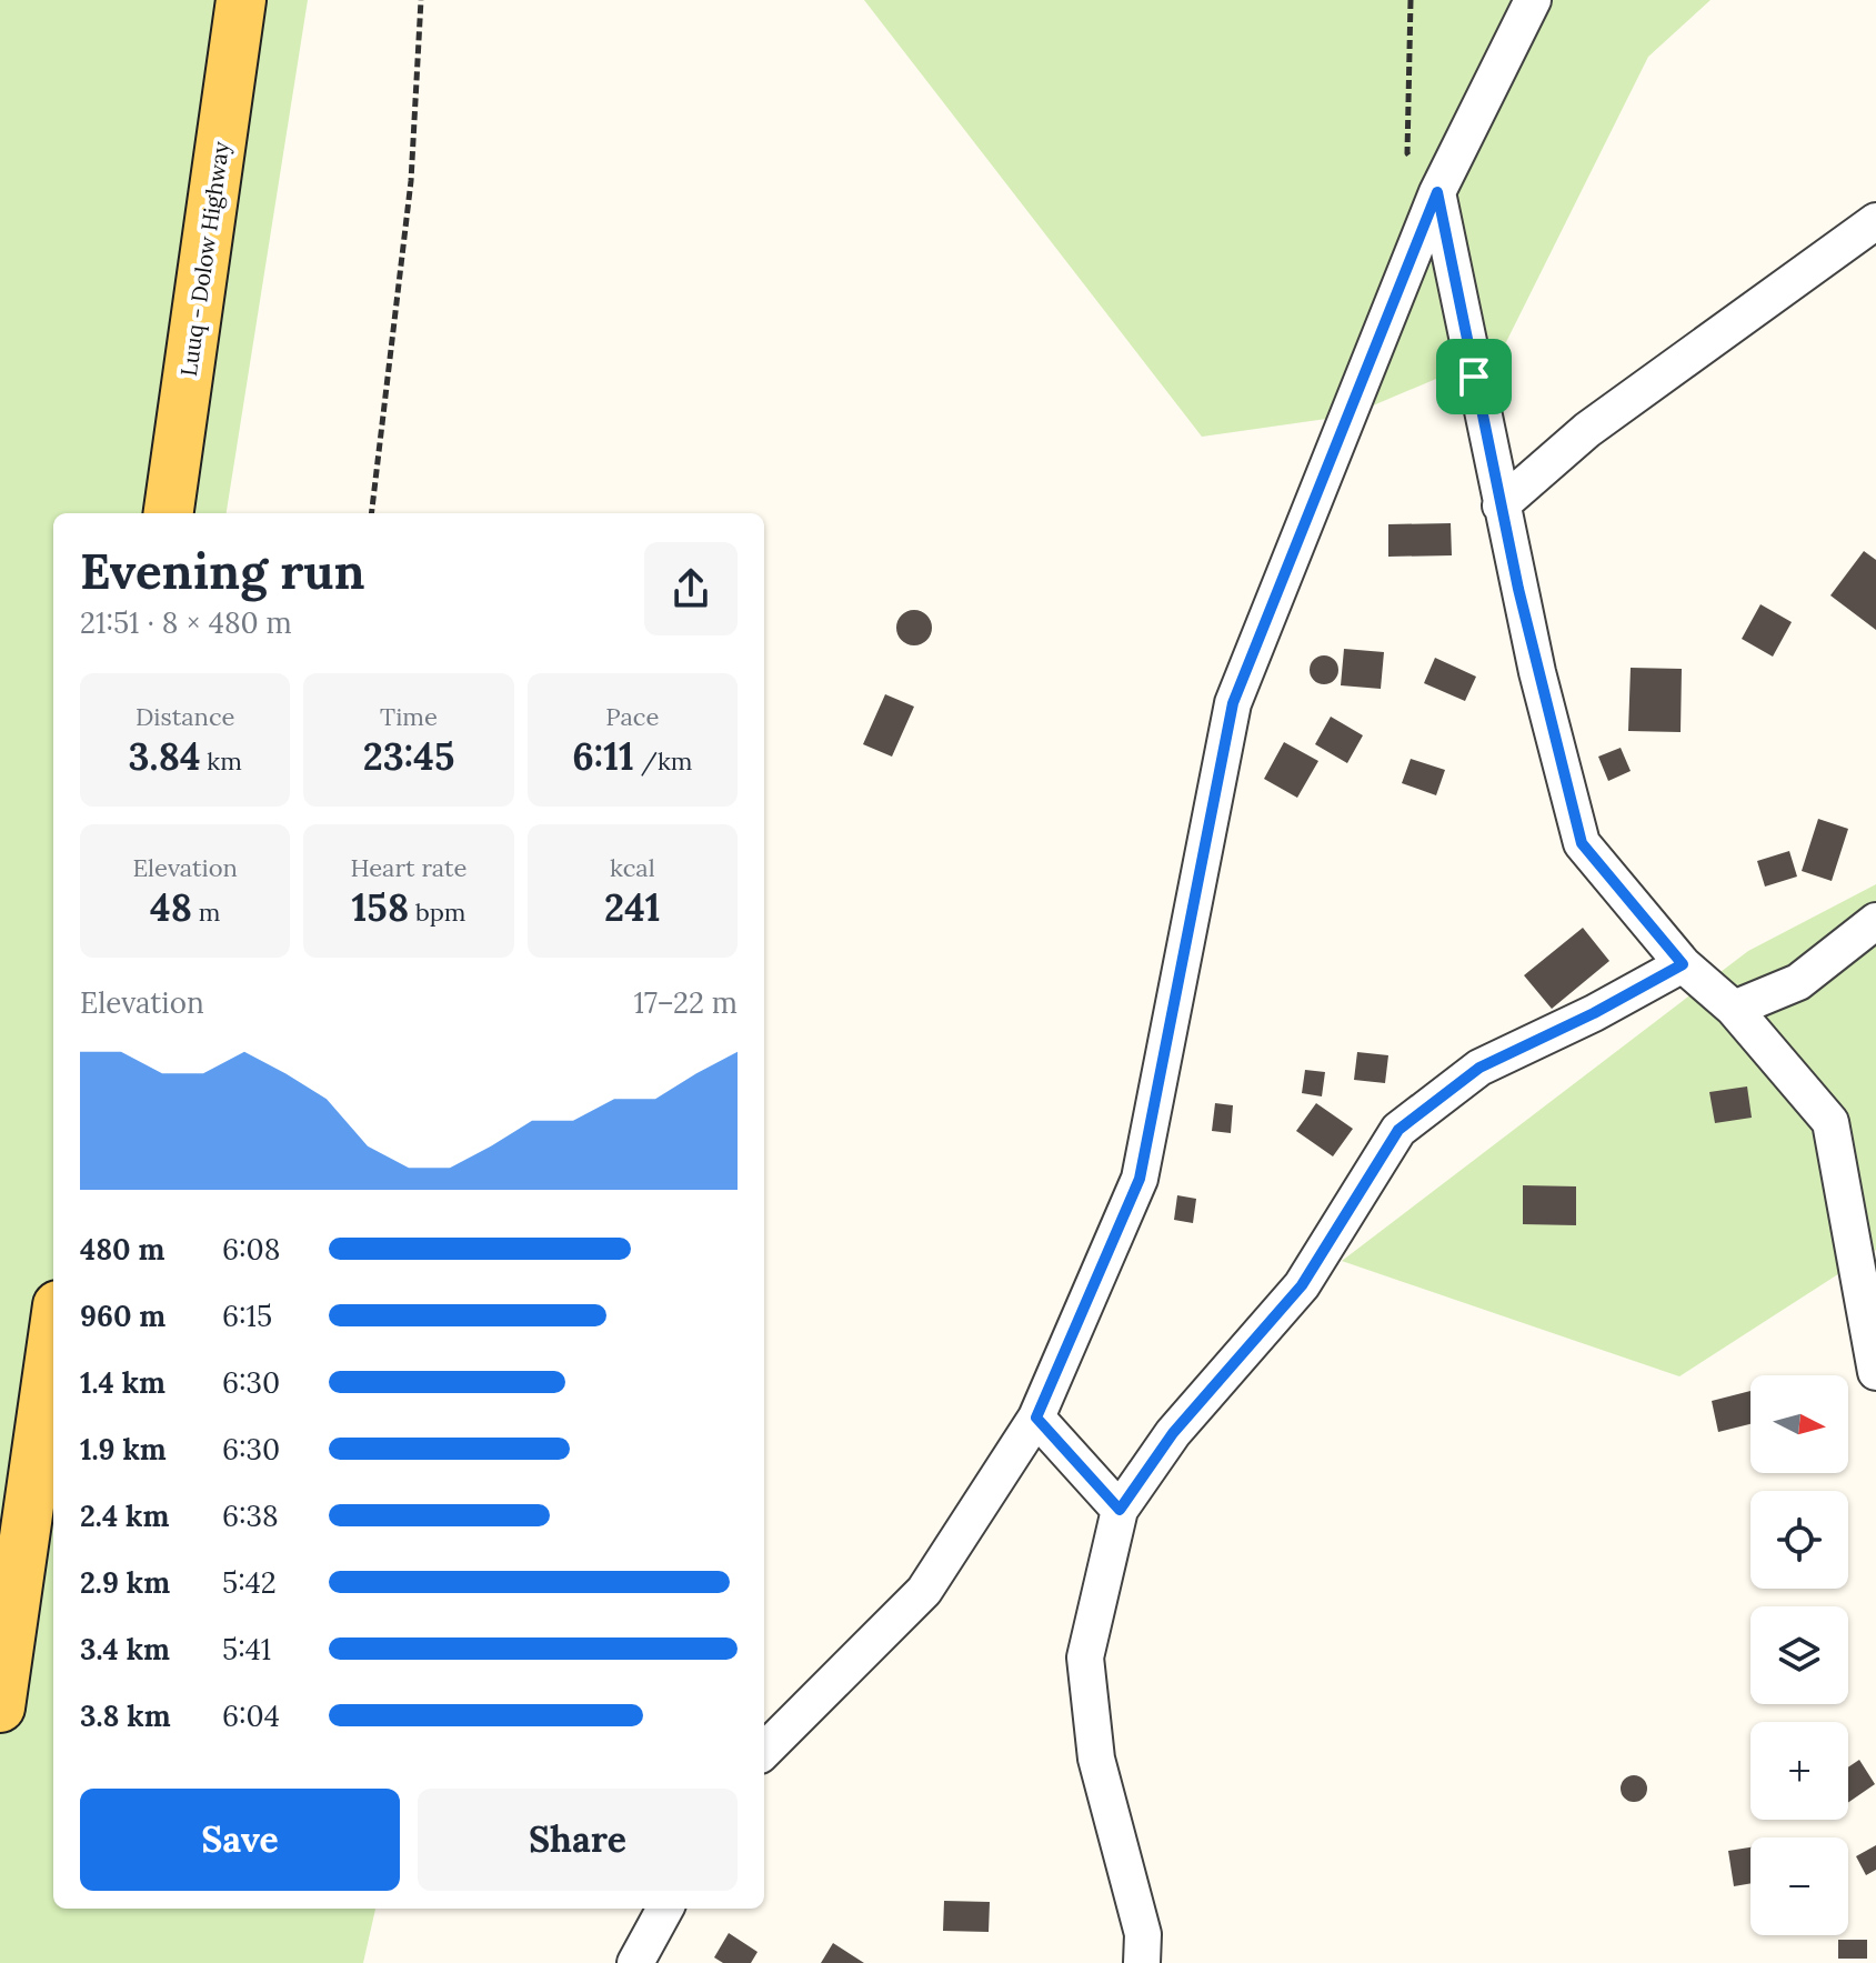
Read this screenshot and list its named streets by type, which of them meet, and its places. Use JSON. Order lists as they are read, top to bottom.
{
  "streets": {
    "main road": ["Luuq - Dolow Highway"]
  },
  "north": "right",
  "page": {
    "heading": ["Evening run", "21:51 · 8 × 480 m"],
    "stats": [
      ["Distance", "3.84 km"],
      ["Time", "23:45"],
      ["Pace", "6:11 /km"],
      ["Elevation", "48 m"],
      ["Heart rate", "158 bpm"],
      ["kcal", "241"]
    ],
    "chart": ["Elevation", "17–22 m"],
    "list": [
      {
        "name": "480 m",
        "note": "6:08"
      },
      {
        "name": "960 m",
        "note": "6:15"
      },
      {
        "name": "1.4 km",
        "note": "6:30"
      },
      {
        "name": "1.9 km",
        "note": "6:30"
      },
      {
        "name": "2.4 km",
        "note": "6:38"
      },
      {
        "name": "2.9 km",
        "note": "5:42"
      },
      {
        "name": "3.4 km",
        "note": "5:41"
      },
      {
        "name": "3.8 km",
        "note": "6:04"
      }
    ],
    "map_buttons": ["+", "−"],
    "buttons": ["Save", "Share"]
  }
}
